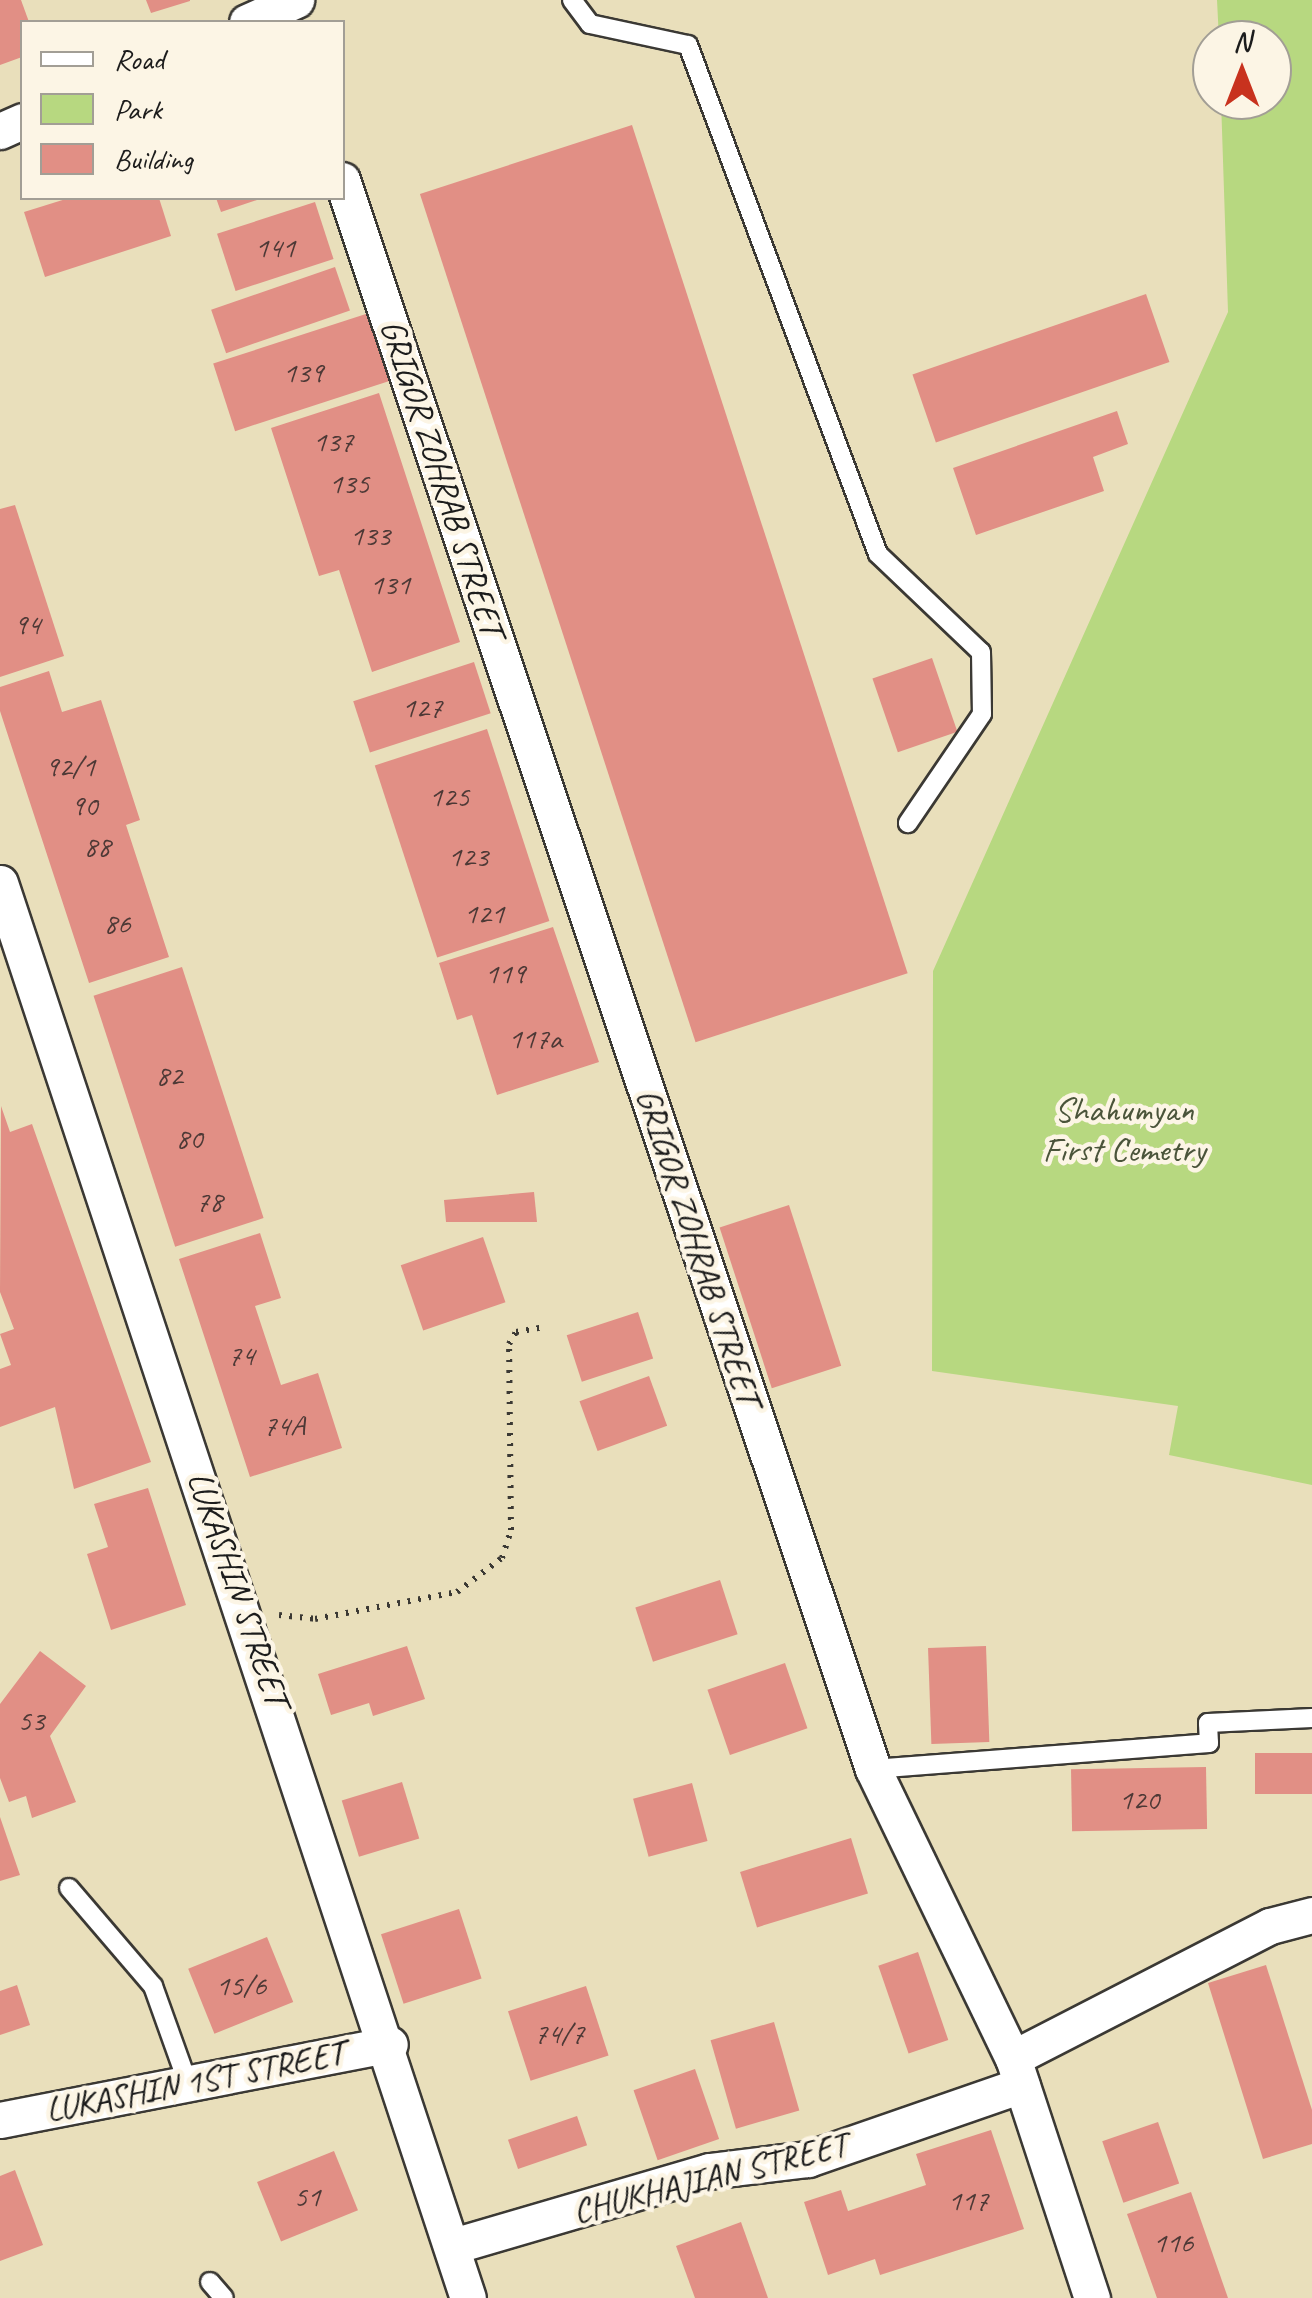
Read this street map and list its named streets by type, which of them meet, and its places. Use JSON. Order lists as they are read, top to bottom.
{
  "streets": {
    "street": [
      "GRIGOR ZOHRAB STREET",
      "LUKASHIN STREET",
      "LUKASHIN 1ST STREET",
      "CHUKHAJIAN STREET"
    ]
  },
  "crossings": [
    ["GRIGOR ZOHRAB STREET", "CHUKHAJIAN STREET"],
    ["LUKASHIN STREET", "LUKASHIN 1ST STREET"],
    ["LUKASHIN STREET", "CHUKHAJIAN STREET"]
  ],
  "parks": ["Shahumyan First Cemetry"],
  "house_numbers": [
    "141",
    "139",
    "137",
    "135",
    "133",
    "131",
    "94",
    "127",
    "92/1",
    "125",
    "90",
    "88",
    "123",
    "121",
    "86",
    "119",
    "117a",
    "82",
    "80",
    "78",
    "74",
    "74А",
    "53",
    "120",
    "15/6",
    "74/7",
    "51",
    "117",
    "116"
  ],
  "legend": ["Road", "Park", "Building"],
  "north": "top"
}
